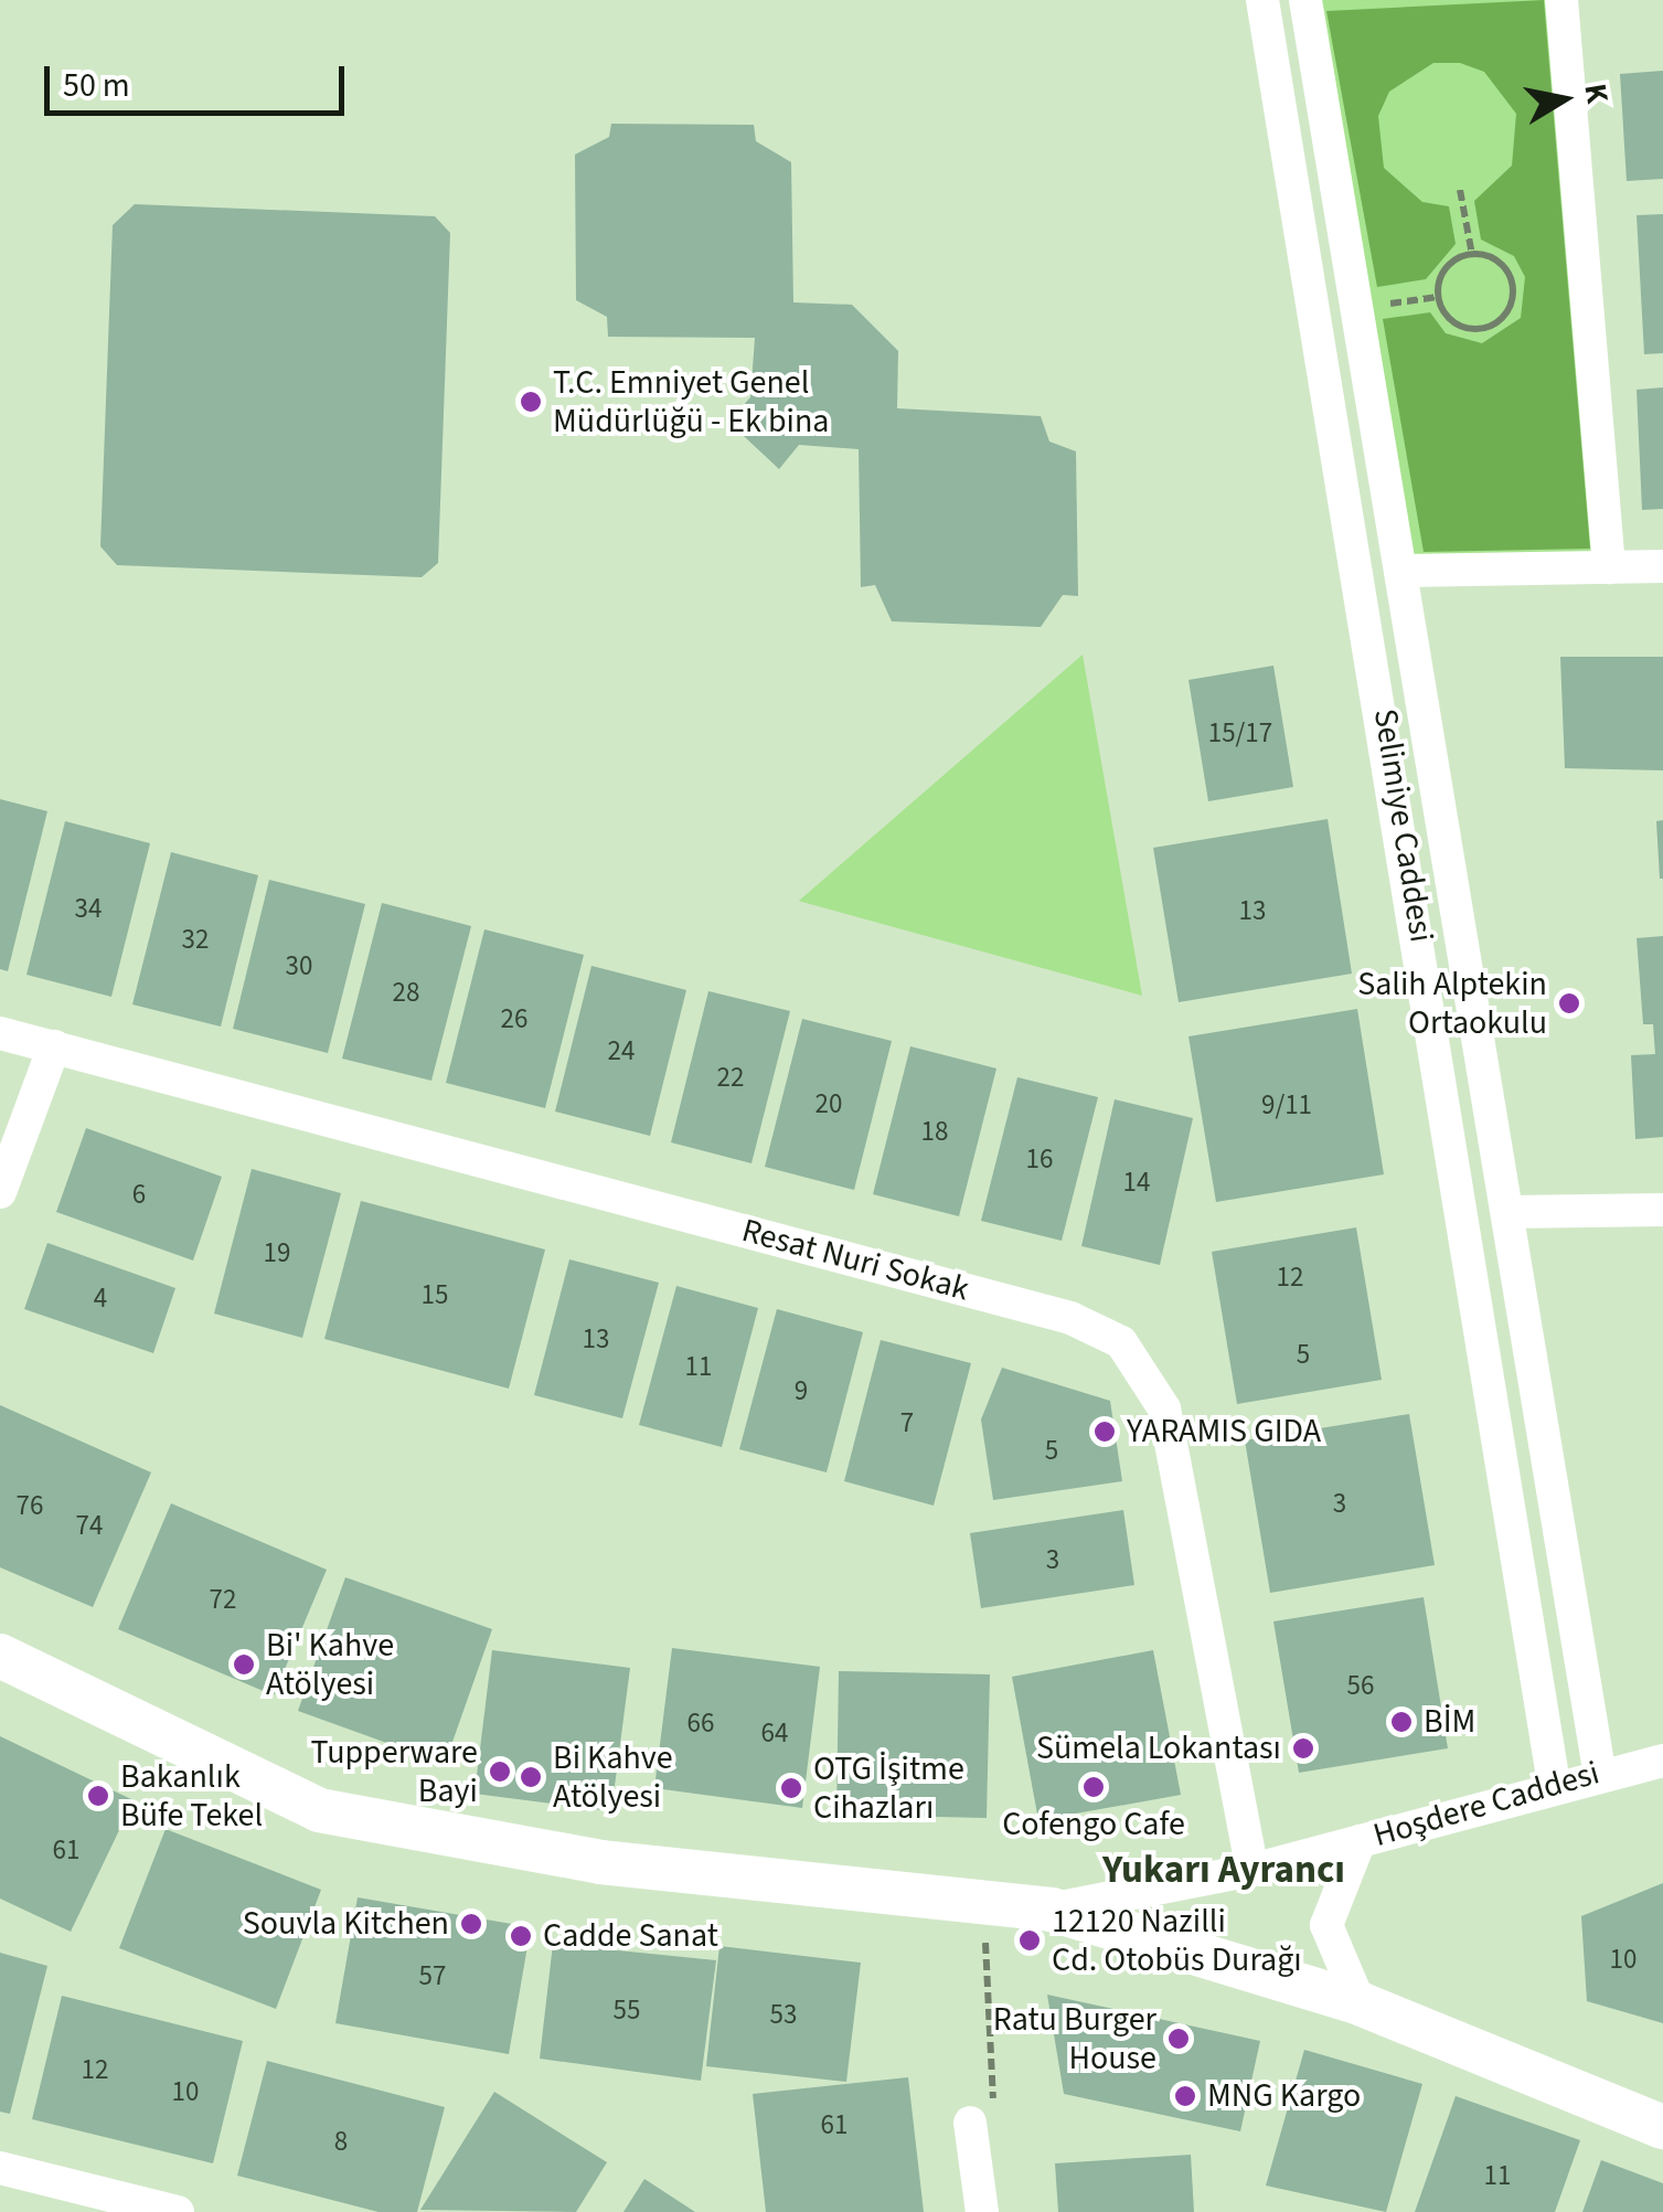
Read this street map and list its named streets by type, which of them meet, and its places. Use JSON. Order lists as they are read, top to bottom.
{
  "streets": {
    "street": ["Selimiye Caddesi", "Resat Nuri Sokak", "Hoşdere Caddesi"]
  },
  "crossings": [
    ["Selimiye Caddesi", "Hoşdere Caddesi"],
    ["Resat Nuri Sokak", "Hoşdere Caddesi"]
  ],
  "districts": ["Yukarı Ayrancı"],
  "places": [
    "T.C. Emniyet Genel Müdürlüğü - Ek bina",
    "Salih Alptekin Ortaokulu",
    "YARAMIS GIDA",
    "Bi' Kahve Atölyesi",
    "BİM",
    "Sümela Lokantası",
    "Tupperware Bayi",
    "Bi Kahve Atölyesi",
    "Cofengo Cafe",
    "OTG İşitme Cihazları",
    "Bakanlık Büfe Tekel",
    "Souvla Kitchen",
    "Cadde Sanat",
    "12120 Nazilli Cd. Otobüs Durağı",
    "Ratu Burger House",
    "MNG Kargo"
  ],
  "house_numbers": [
    "15/17",
    "34",
    "13",
    "32",
    "30",
    "28",
    "26",
    "24",
    "22",
    "20",
    "9/11",
    "18",
    "16",
    "14",
    "6",
    "19",
    "12",
    "15",
    "4",
    "13",
    "5",
    "11",
    "9",
    "7",
    "5",
    "3",
    "76",
    "74",
    "3",
    "72",
    "56",
    "66",
    "64",
    "61",
    "10",
    "57",
    "55",
    "53",
    "12",
    "10",
    "61",
    "8",
    "11"
  ],
  "scale_bar": "50 m",
  "north": "right"
}
